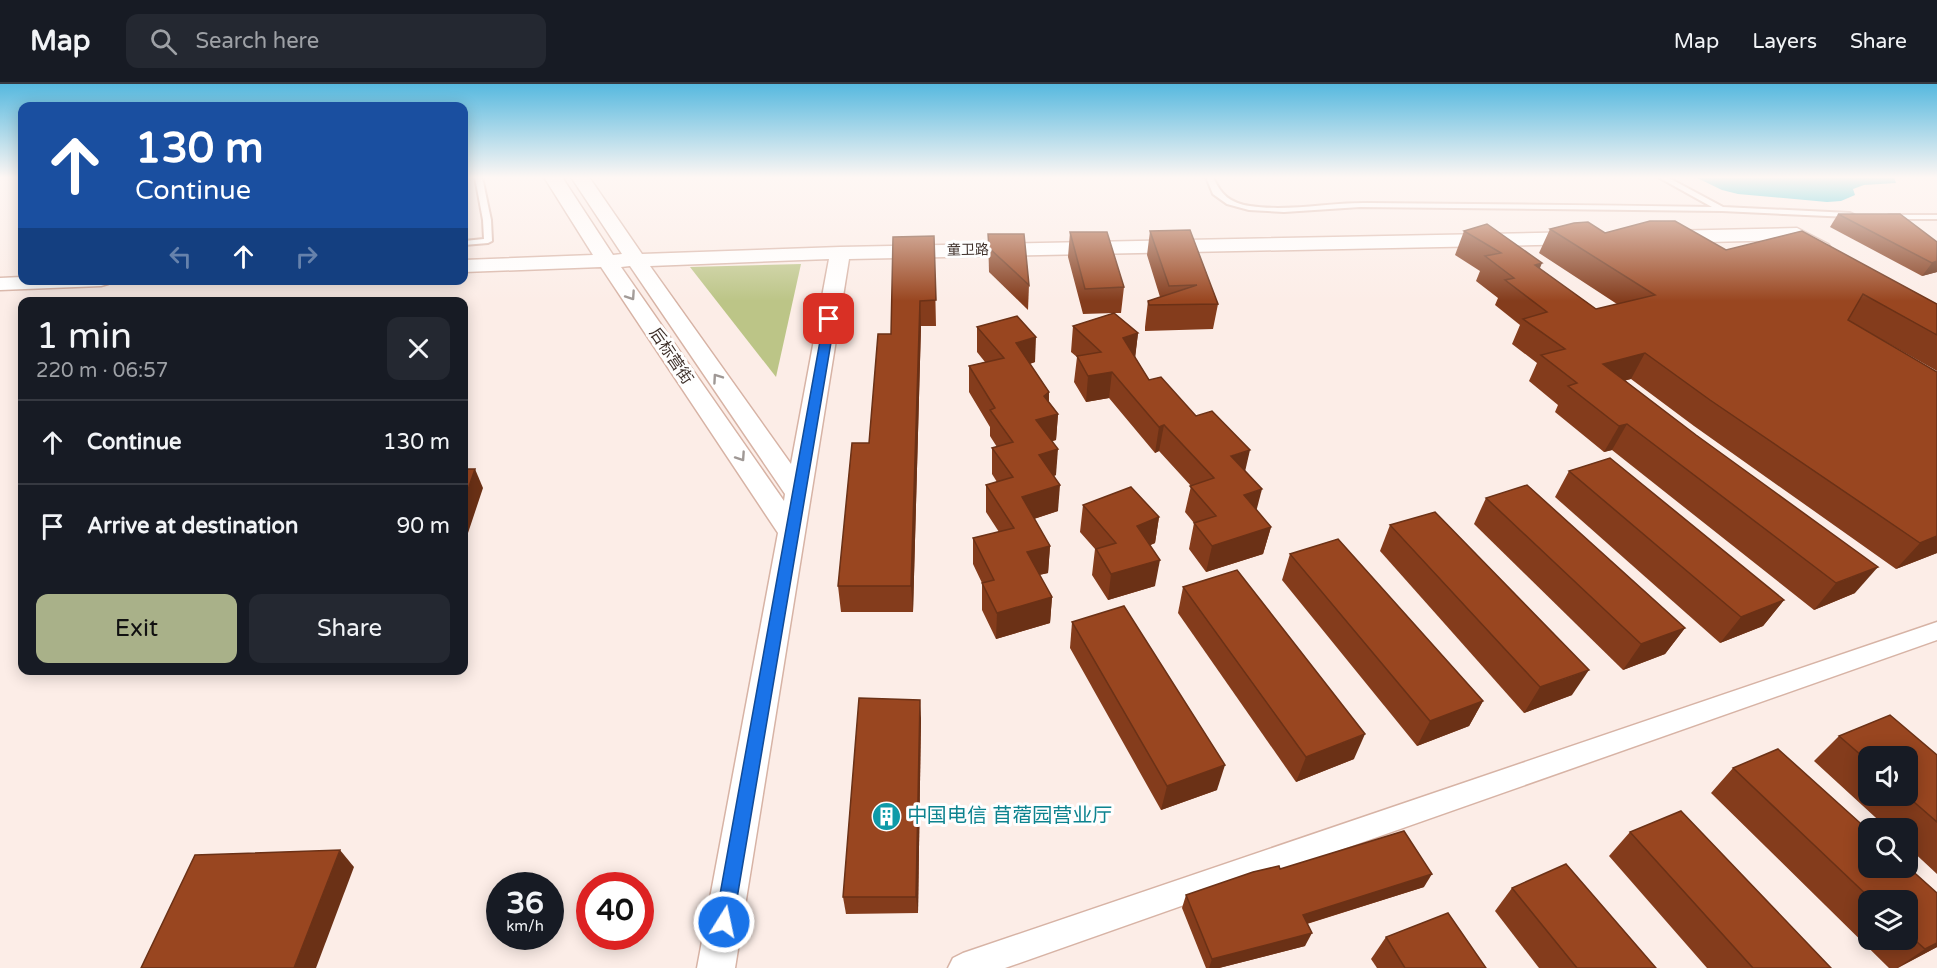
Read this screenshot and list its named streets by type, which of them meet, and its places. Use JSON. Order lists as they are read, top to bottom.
{
  "streets": {
    "street": ["童卫路", "后标营街"]
  },
  "crossings": [
    ["童卫路", "后标营街"]
  ],
  "places": {
    "building": ["中国电信 苜蓿园营业厅"]
  },
  "page": {
    "header": "Map",
    "search": "Search here",
    "nav": ["Map", "Layers", "Share"],
    "turn": ["130 m", "Continue"],
    "heading": ["1 min", "220 m · 06:57"],
    "list": [
      {
        "name": "Continue",
        "value": "130 m"
      },
      {
        "name": "Arrive at destination",
        "value": "90 m"
      }
    ],
    "buttons": ["Exit", "Share"],
    "speed": "36 km/h",
    "limit": "40"
  }
}
